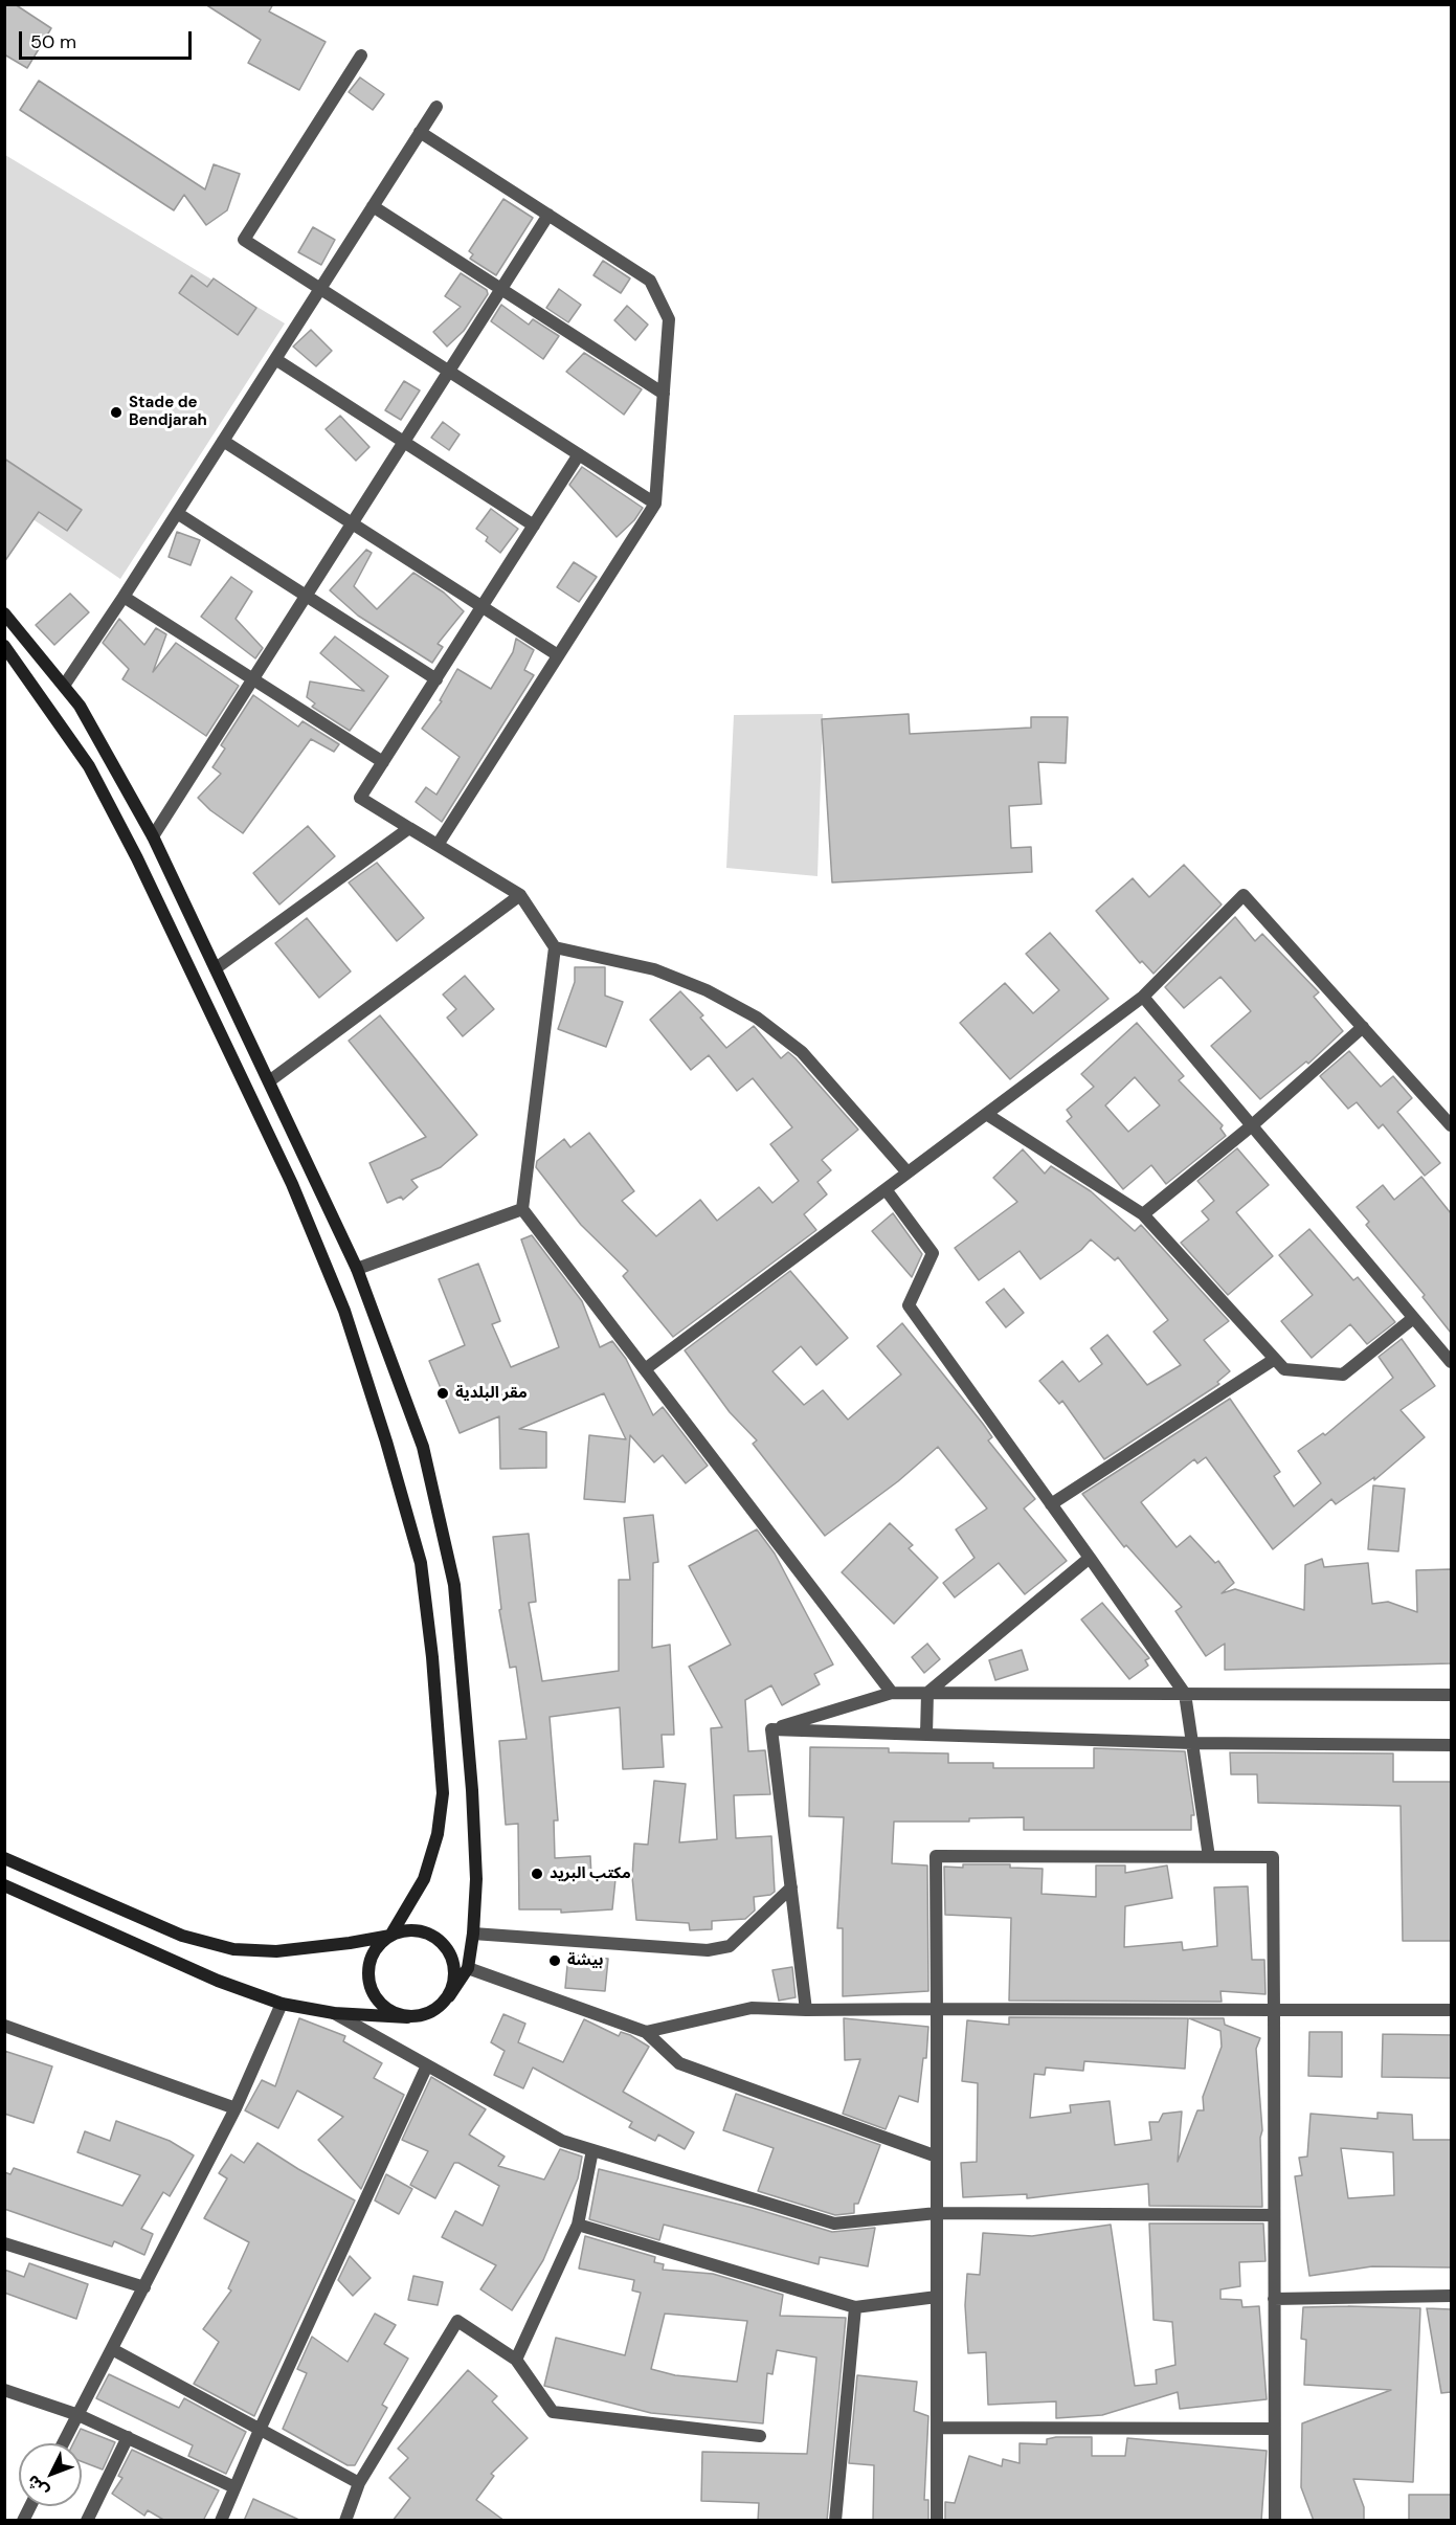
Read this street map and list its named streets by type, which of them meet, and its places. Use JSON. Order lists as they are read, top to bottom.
{
  "places": [
    "Stade de Bendjarah",
    "مقر البلدية",
    "مكتب البريد",
    "بيشة"
  ],
  "scale_bar": "50 m",
  "north": "bottom left"
}
